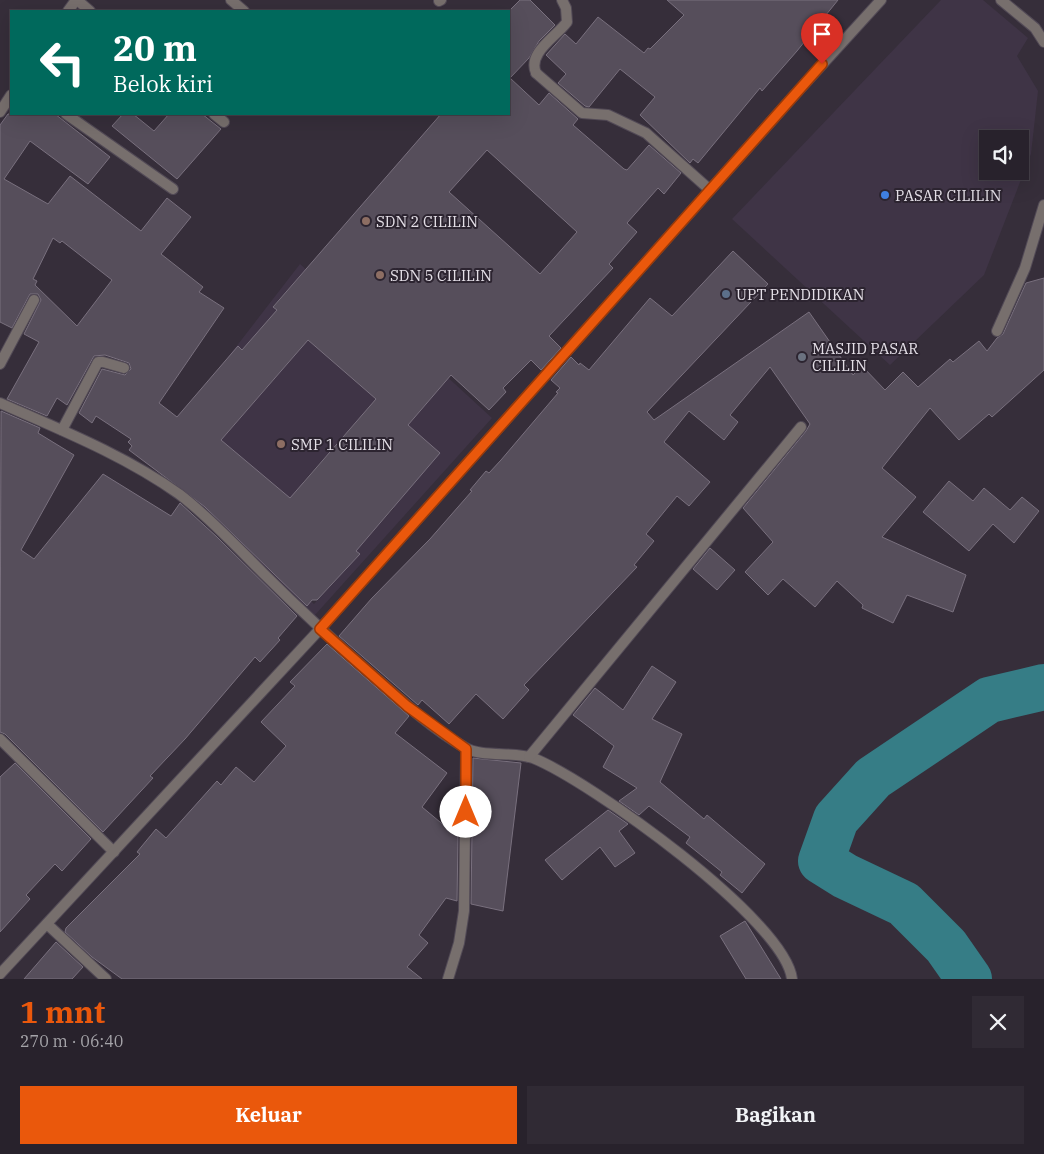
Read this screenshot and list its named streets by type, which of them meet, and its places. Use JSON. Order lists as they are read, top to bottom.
{
  "places": [
    "PASAR CILILIN",
    "SDN 2 CILILIN",
    "SDN 5 CILILIN",
    "UPT PENDIDIKAN",
    "MASJID PASAR CILILIN",
    "SMP 1 CILILIN"
  ],
  "page": {
    "turn": ["20 m", "Belok kiri"],
    "heading": ["1 mnt", "270 m · 06:40"],
    "buttons": ["Keluar", "Bagikan"]
  }
}
